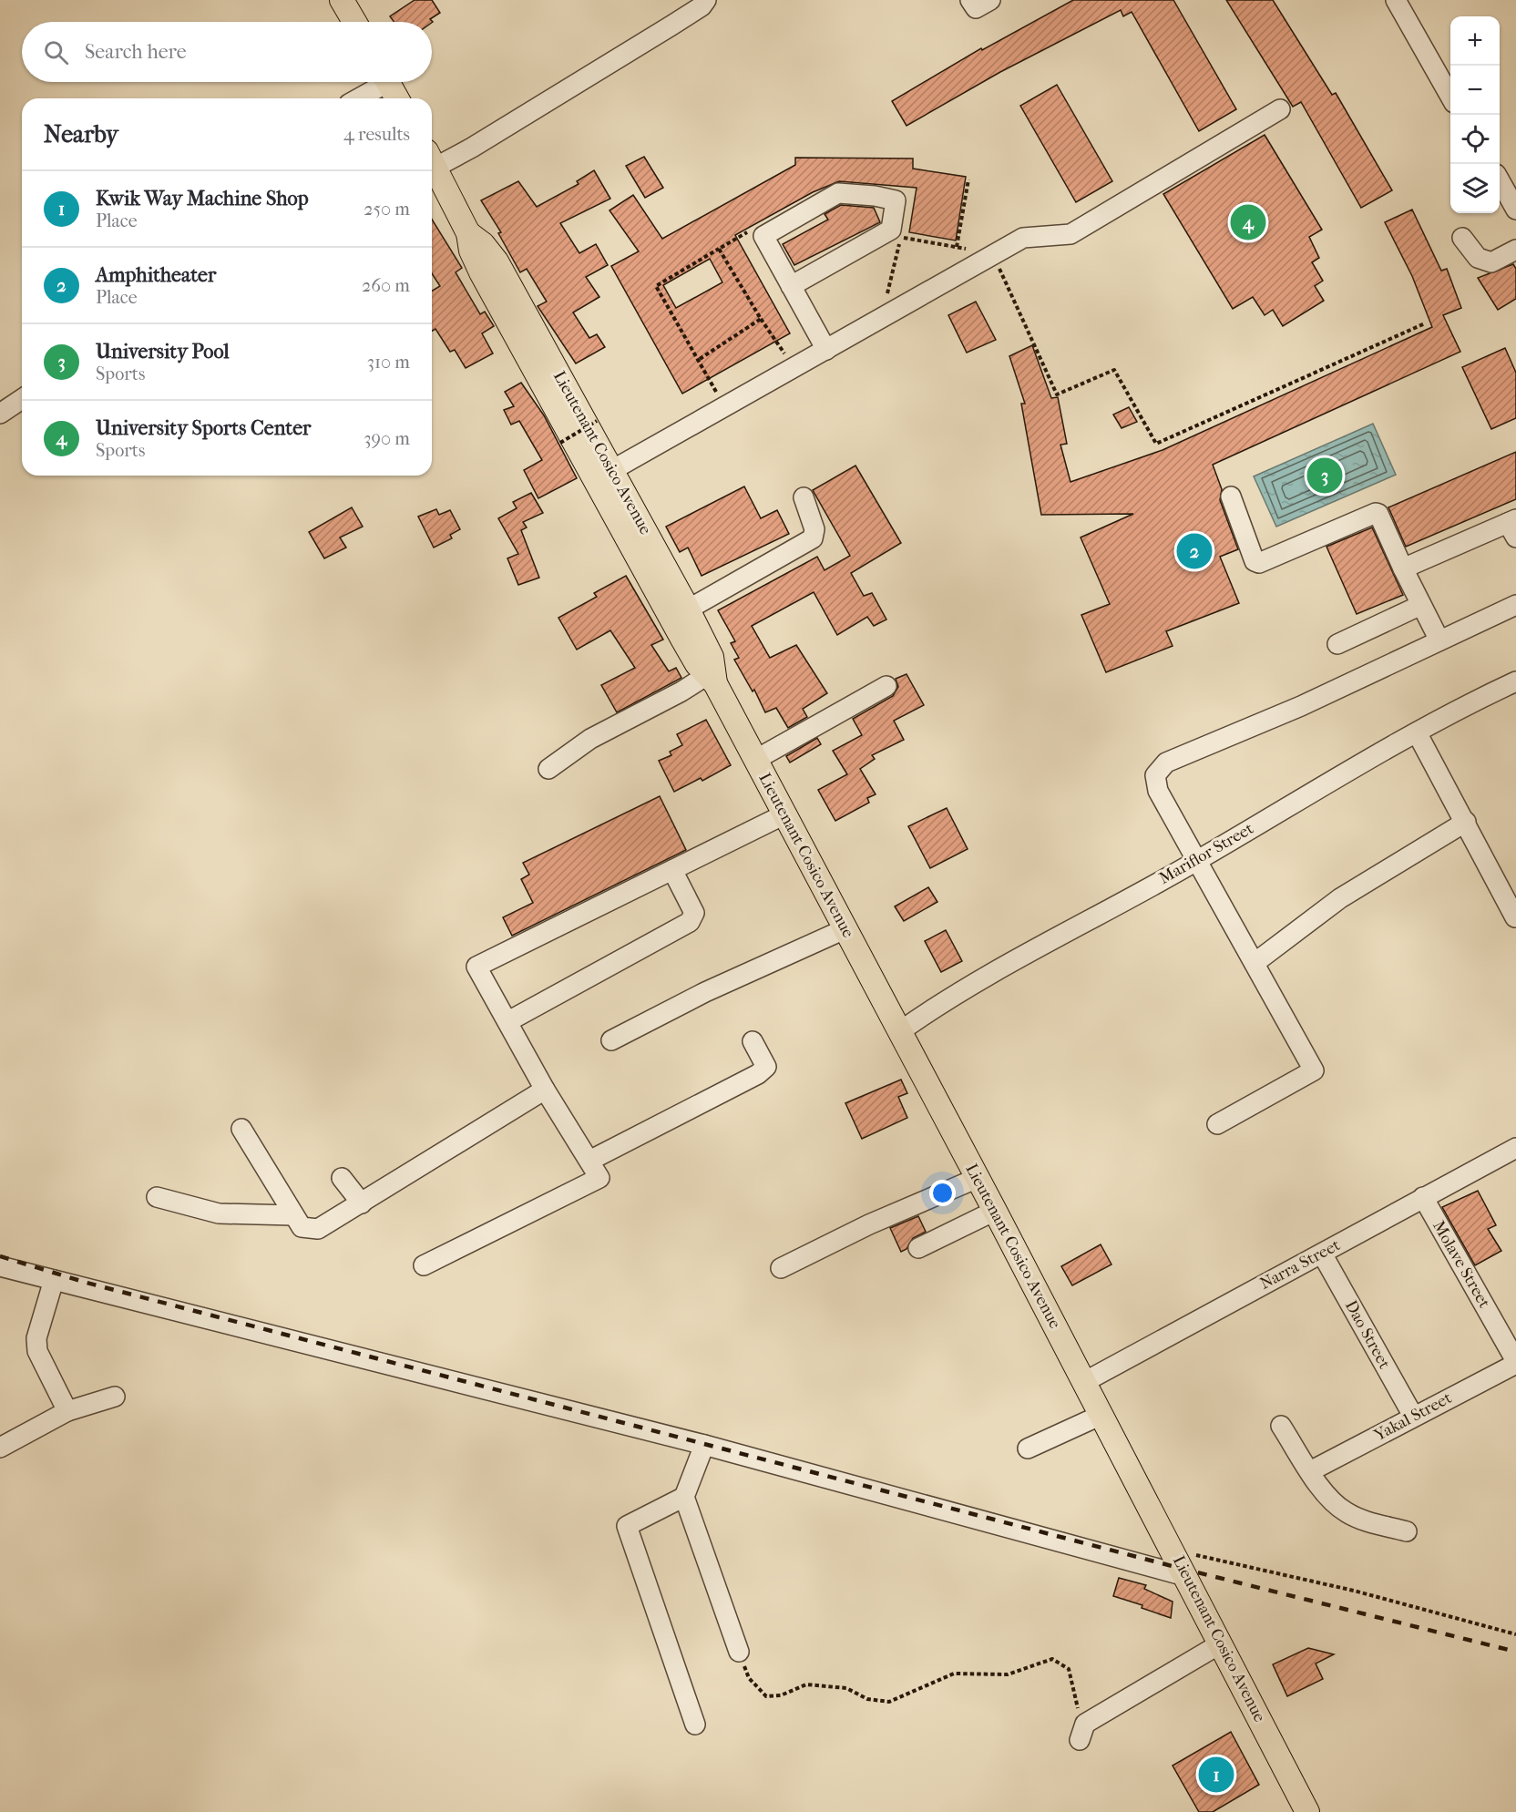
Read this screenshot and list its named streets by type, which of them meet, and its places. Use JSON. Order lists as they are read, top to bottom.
{
  "streets": {
    "main road": ["Lieutenant Cosico Avenue"],
    "street": [
      "Mariflor Street",
      "Narra Street",
      "Molave Street",
      "Dao Street",
      "Yakal Street"
    ]
  },
  "crossings": [
    ["Lieutenant Cosico Avenue", "Mariflor Street"],
    ["Lieutenant Cosico Avenue", "Narra Street"],
    ["Narra Street", "Molave Street"],
    ["Narra Street", "Dao Street"],
    ["Molave Street", "Yakal Street"],
    ["Dao Street", "Yakal Street"]
  ],
  "page": {
    "map_buttons": ["+", "−"],
    "search": "Search here",
    "heading": ["Nearby", "4 results"],
    "list": [
      {
        "mark": "1",
        "name": "Kwik Way Machine Shop",
        "note": "Place",
        "value": "250 m"
      },
      {
        "mark": "2",
        "name": "Amphitheater",
        "note": "Place",
        "value": "260 m"
      },
      {
        "mark": "3",
        "name": "University Pool",
        "note": "Sports",
        "value": "310 m"
      },
      {
        "mark": "4",
        "name": "University Sports Center",
        "note": "Sports",
        "value": "390 m"
      }
    ],
    "pins": [
      "4",
      "3",
      "2",
      "1"
    ]
  }
}
